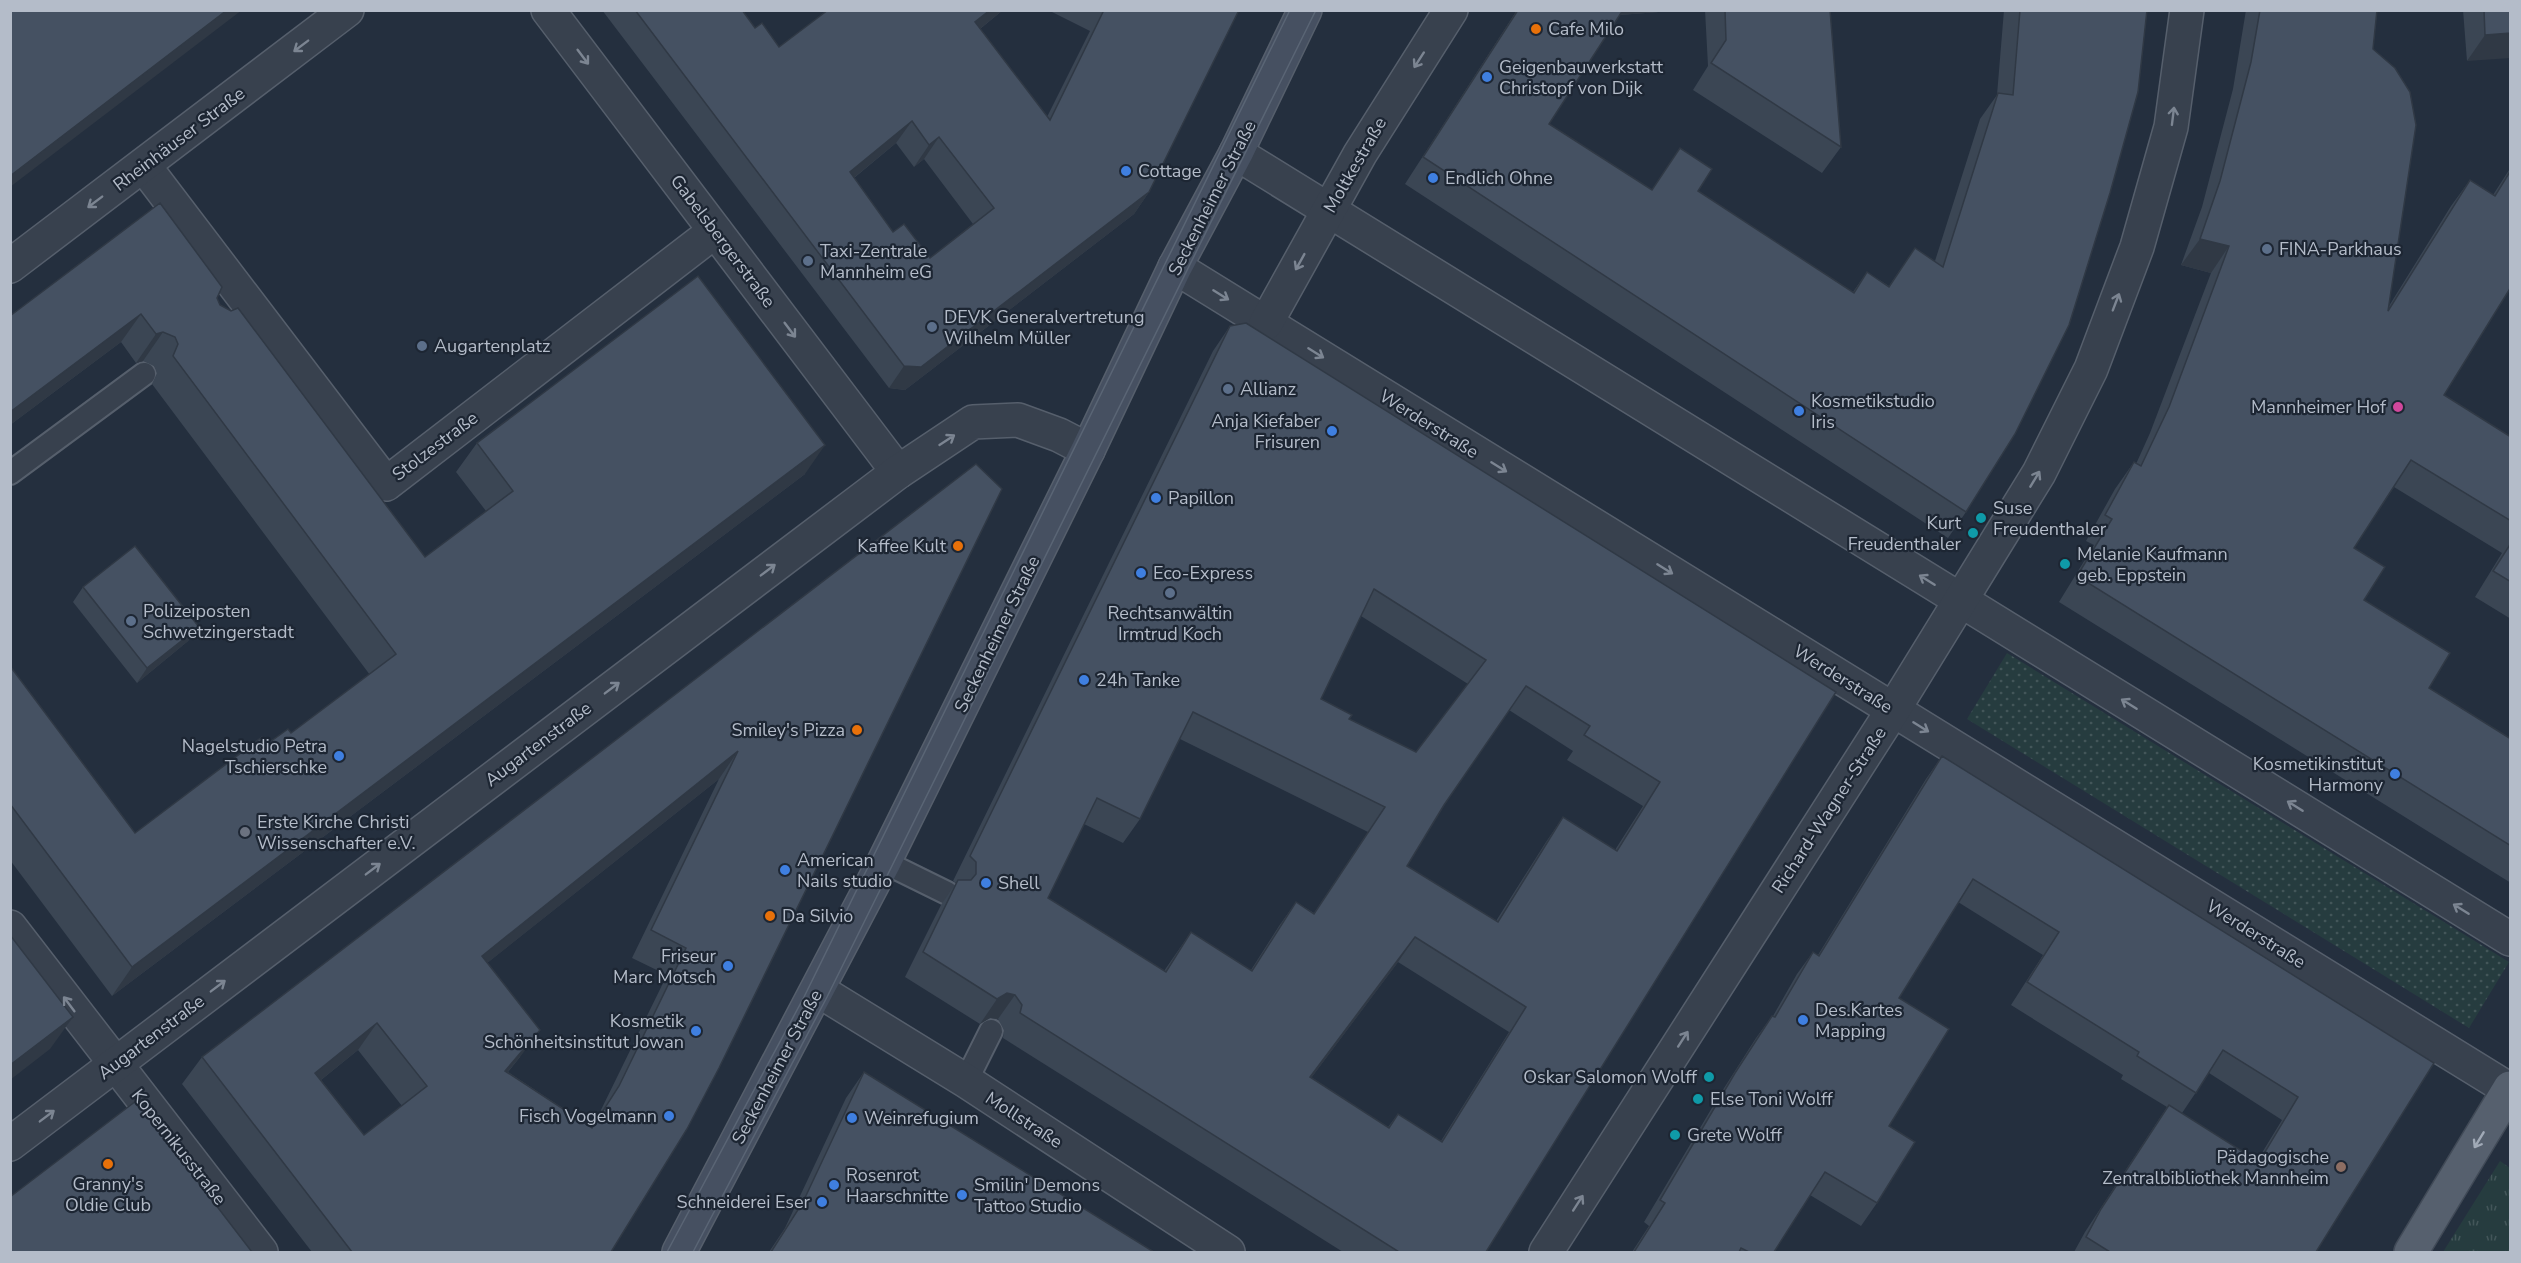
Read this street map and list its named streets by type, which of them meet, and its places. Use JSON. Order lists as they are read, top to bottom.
{
  "streets": {
    "street": [
      "Rheinhäuser Straße",
      "Moltkestraße",
      "Seckenheimer Straße",
      "Gabelsbergerstraße",
      "Werderstraße",
      "Stolzestraße",
      "Augartenstraße",
      "Richard-Wagner-Straße",
      "Mollstraße",
      "Kopernikusstraße"
    ]
  },
  "crossings": [
    ["Rheinhäuser Straße", "Stolzestraße"],
    ["Moltkestraße", "Werderstraße"],
    ["Seckenheimer Straße", "Werderstraße"],
    ["Seckenheimer Straße", "Augartenstraße"],
    ["Seckenheimer Straße", "Mollstraße"],
    ["Gabelsbergerstraße", "Stolzestraße"],
    ["Gabelsbergerstraße", "Augartenstraße"],
    ["Werderstraße", "Richard-Wagner-Straße"],
    ["Augartenstraße", "Kopernikusstraße"]
  ],
  "one_way": [
    "Rheinhäuser Straße",
    "Moltkestraße",
    "Gabelsbergerstraße",
    "Augartenstraße",
    "Richard-Wagner-Straße",
    "Kopernikusstraße"
  ],
  "places": [
    "Cafe Milo",
    "Geigenbauwerkstatt Christopf von Dijk",
    "Cottage",
    "Endlich Ohne",
    "FINA-Parkhaus",
    "Taxi-Zentrale Mannheim eG",
    "DEVK Generalvertretung Wilhelm Müller",
    "Augartenplatz",
    "Allianz",
    "Mannheimer Hof",
    "Kosmetikstudio Iris",
    "Anja Kiefaber Frisuren",
    "Papillon",
    "Suse Freudenthaler",
    "Kurt Freudenthaler",
    "Kaffee Kult",
    "Melanie Kaufmann geb. Eppstein",
    "Eco-Express",
    "Rechtsanwältin Irmtrud Koch",
    "Polizeiposten Schwetzingerstadt",
    "24h Tanke",
    "Smiley's Pizza",
    "Nagelstudio Petra Tschierschke",
    "Kosmetikinstitut Harmony",
    "Erste Kirche Christi Wissenschafter e.V.",
    "American Nails studio",
    "Shell",
    "Da Silvio",
    "Friseur Marc Motsch",
    "Des.Kartes Mapping",
    "Kosmetik Schönheitsinstitut Jowan",
    "Oskar Salomon Wolff",
    "Else Toni Wolff",
    "Fisch Vogelmann",
    "Weinrefugium",
    "Grete Wolff",
    "Granny's Oldie Club",
    "Pädagogische Zentralbibliothek Mannheim",
    "Rosenrot Haarschnitte",
    "Smilin' Demons Tattoo Studio",
    "Schneiderei Eser"
  ]
}
